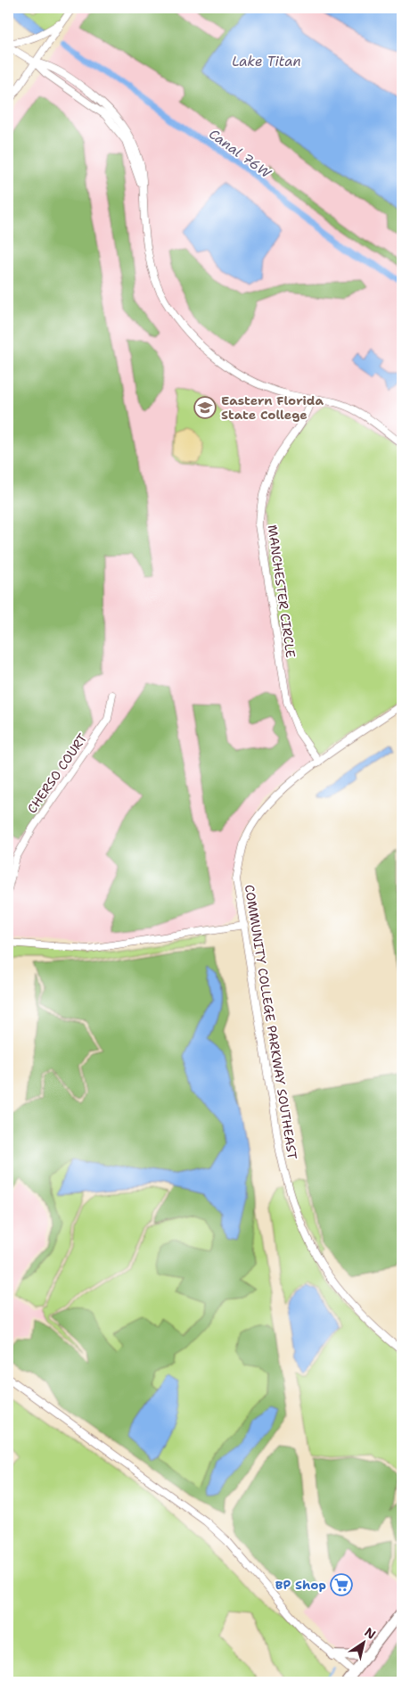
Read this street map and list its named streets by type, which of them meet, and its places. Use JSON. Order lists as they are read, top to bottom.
{
  "streets": {
    "street": ["MANCHESTER CIRCLE", "CHERSO COURT", "COMMUNITY COLLEGE PARKWAY SOUTHEAST"]
  },
  "crossings": [
    ["MANCHESTER CIRCLE", "COMMUNITY COLLEGE PARKWAY SOUTHEAST"]
  ],
  "water": ["Lake Titan", "Canal 76W"],
  "places": {
    "school or university": ["Eastern Florida State College"],
    "supermarket": ["BP Shop"]
  },
  "north": "top right"
}
